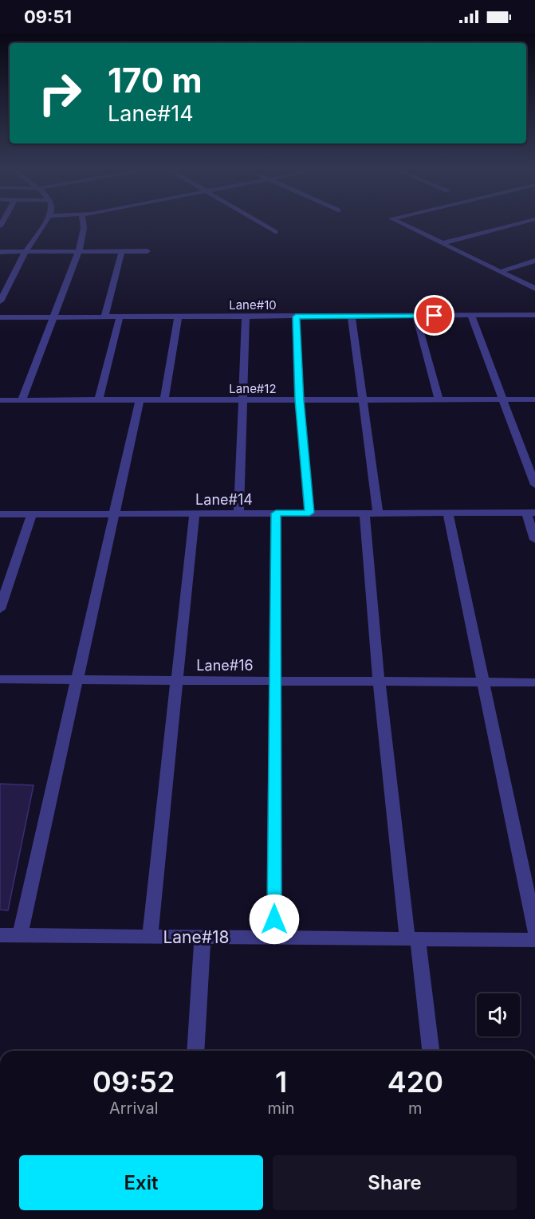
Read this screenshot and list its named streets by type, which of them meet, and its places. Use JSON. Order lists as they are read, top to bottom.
{
  "streets": {
    "street": [
      "Lane#10",
      "Lane#12",
      "Lane#14",
      "Lane#16",
      "Lane#18"
    ]
  },
  "page": {
    "status": "09:51",
    "turn": ["170 m", "Lane#14"],
    "eta": [
      "09:52",
      "Arrival",
      "1",
      "min",
      "420",
      "m"
    ],
    "buttons": ["Exit", "Share"]
  }
}
